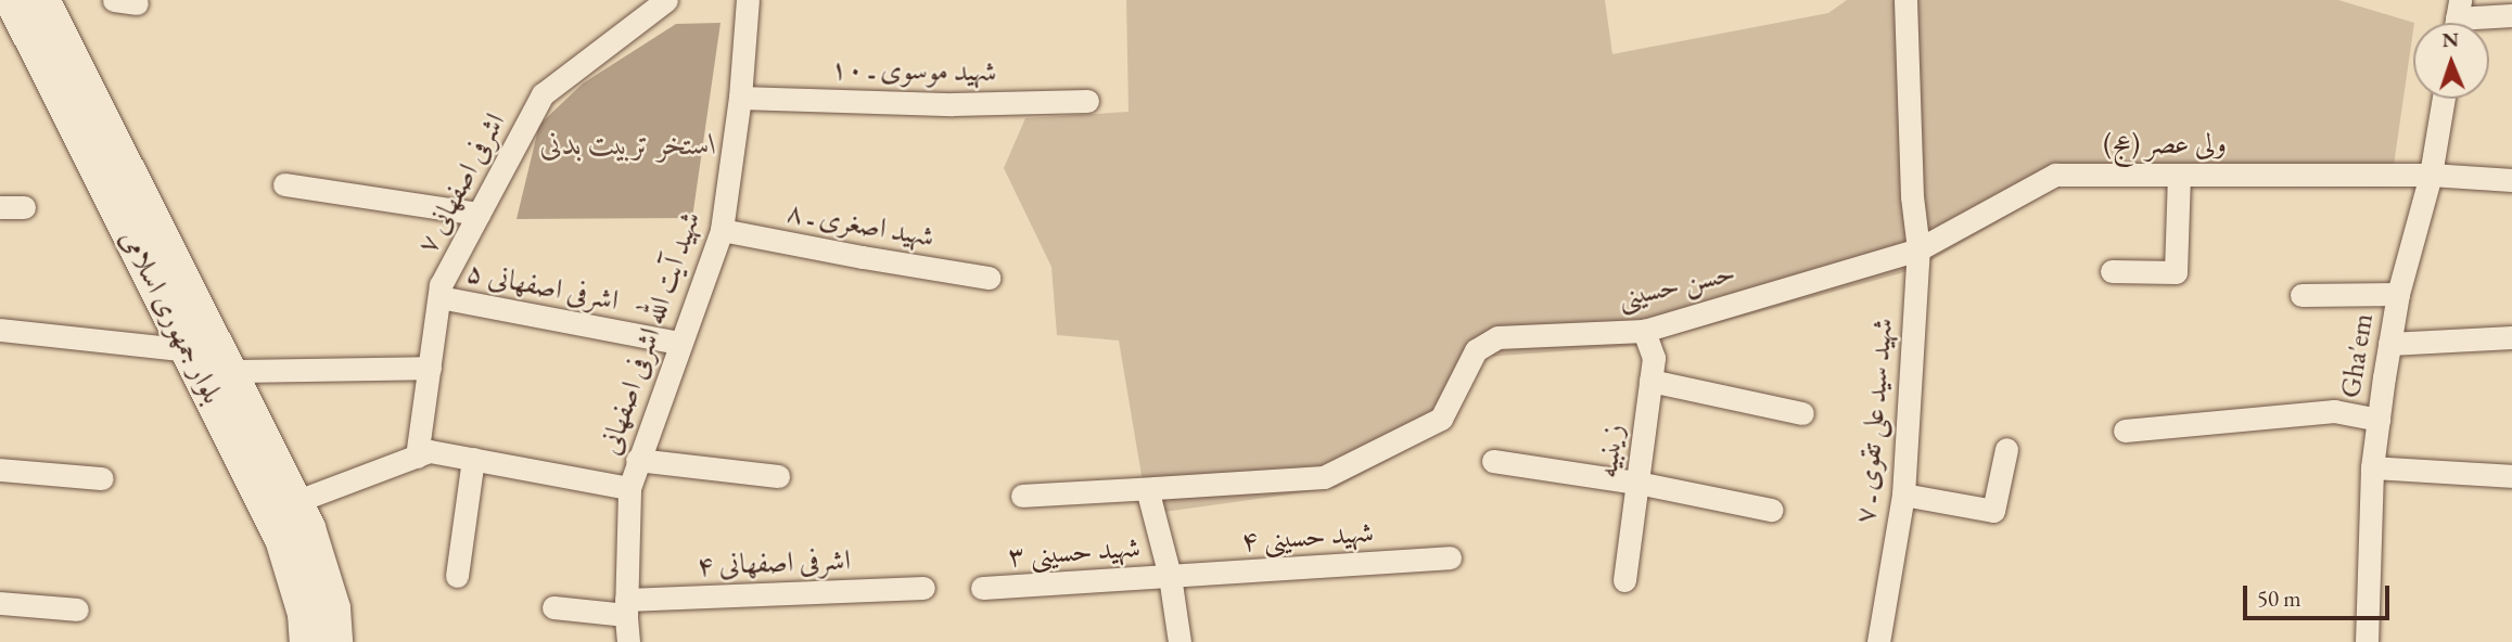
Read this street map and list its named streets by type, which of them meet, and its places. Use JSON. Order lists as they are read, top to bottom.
{
  "streets": {
    "main road": ["بلوار جمهوری اسلامی"],
    "street": [
      "شهید موسوی ـ ۱۰",
      "ولی عصر (عج)",
      "اشرفی اصفهانی ۷",
      "شهید اصغری ـ ۸",
      "حسن حسینی",
      "اشرفی اصفهانی ۵",
      "شهید آیت الله اشرفی اصفهانی",
      "Gha'em",
      "شهید سید علی تقوی ـ ۷",
      "زینبیه",
      "شهید حسینی ۴",
      "شهید حسینی ۳",
      "اشرفی اصفهانی ۴"
    ]
  },
  "crossings": [
    ["شهید موسوی ـ ۱۰", "شهید آیت الله اشرفی اصفهانی"],
    ["ولی عصر (عج)", "حسن حسینی"],
    ["ولی عصر (عج)", "Gha'em"],
    ["ولی عصر (عج)", "شهید سید علی تقوی ـ ۷"],
    ["اشرفی اصفهانی ۷", "اشرفی اصفهانی ۵"],
    ["شهید اصغری ـ ۸", "شهید آیت الله اشرفی اصفهانی"],
    ["حسن حسینی", "شهید سید علی تقوی ـ ۷"],
    ["حسن حسینی", "زینبیه"],
    ["اشرفی اصفهانی ۵", "شهید آیت الله اشرفی اصفهانی"],
    ["شهید آیت الله اشرفی اصفهانی", "اشرفی اصفهانی ۴"],
    ["شهید حسینی ۴", "شهید حسینی ۳"]
  ],
  "water": ["استخر تربیت بدنی"],
  "scale_bar": "50 m",
  "north": "top"
}
